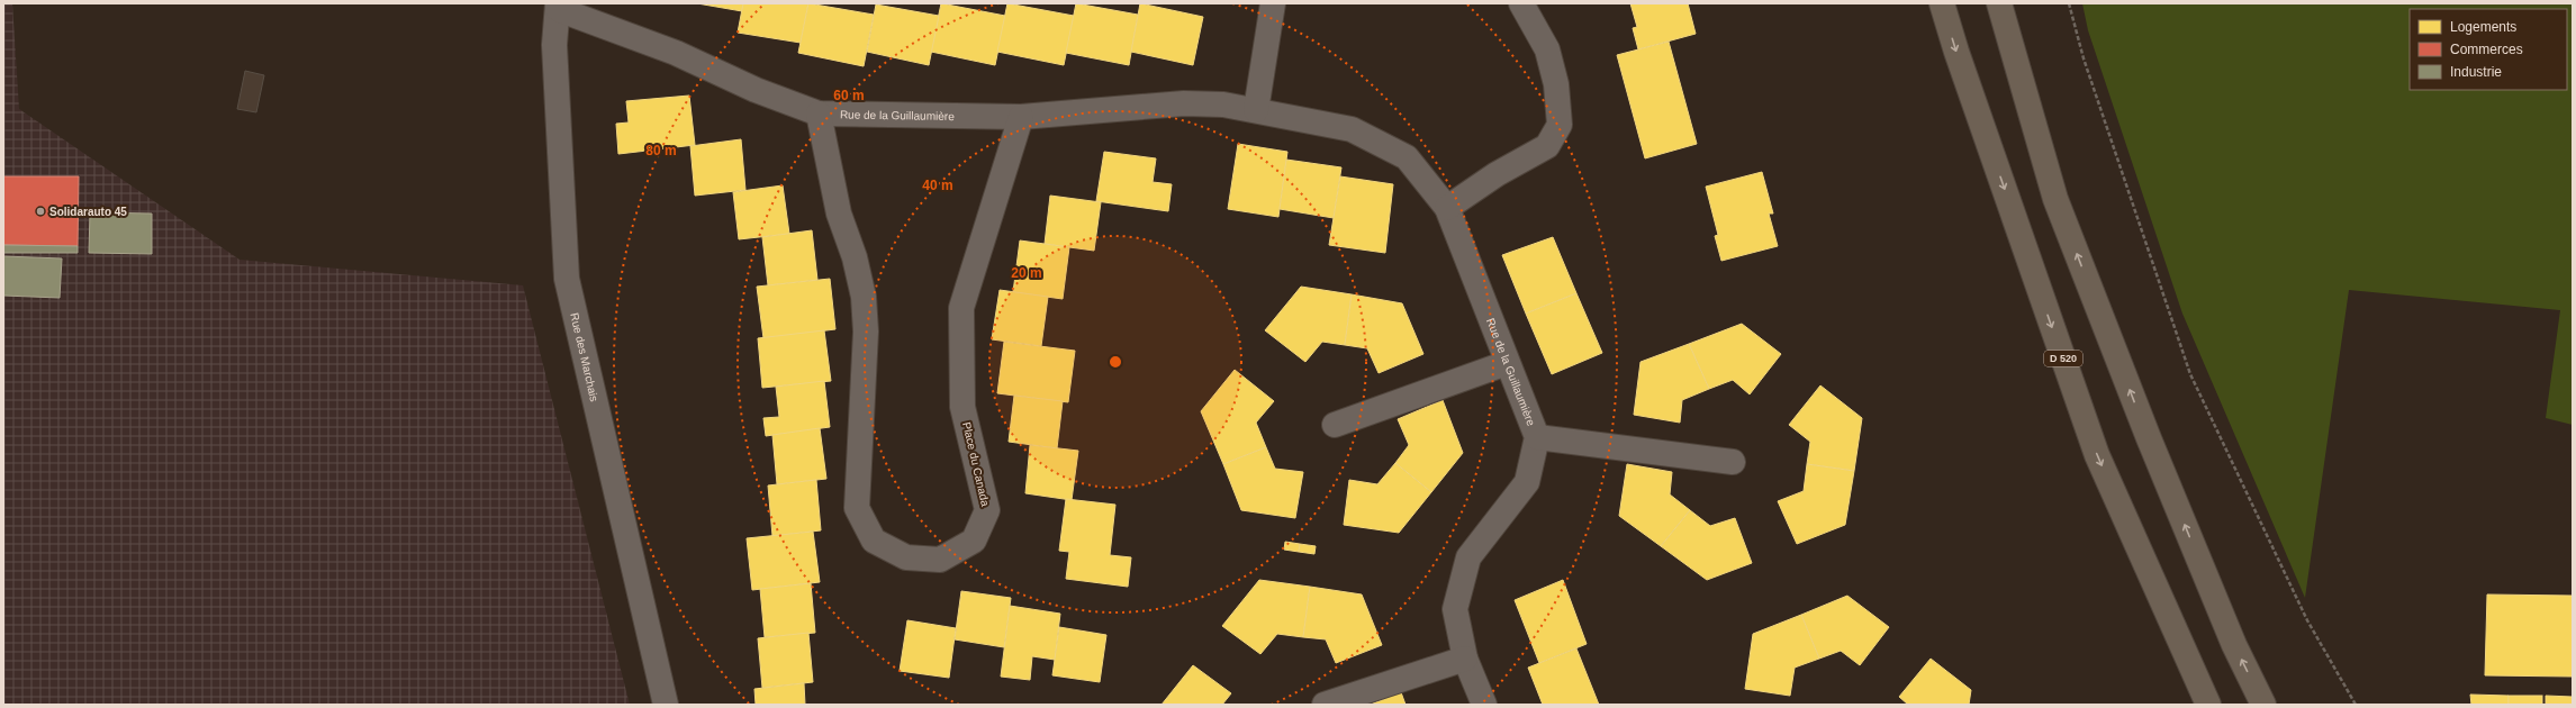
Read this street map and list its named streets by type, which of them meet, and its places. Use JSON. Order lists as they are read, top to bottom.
{
  "streets": {
    "main road": ["D 520"],
    "street": ["Rue de la Guillaumière", "Rue des Marchais", "Place du Canada"]
  },
  "crossings": [
    ["Rue de la Guillaumière", "Rue des Marchais"],
    ["Rue de la Guillaumière", "Place du Canada"]
  ],
  "places": ["Solidarauto 45"],
  "legend": ["Logements", "Commerces", "Industrie"],
  "rings": [
    "60 m",
    "80 m",
    "40 m",
    "20 m"
  ]
}
